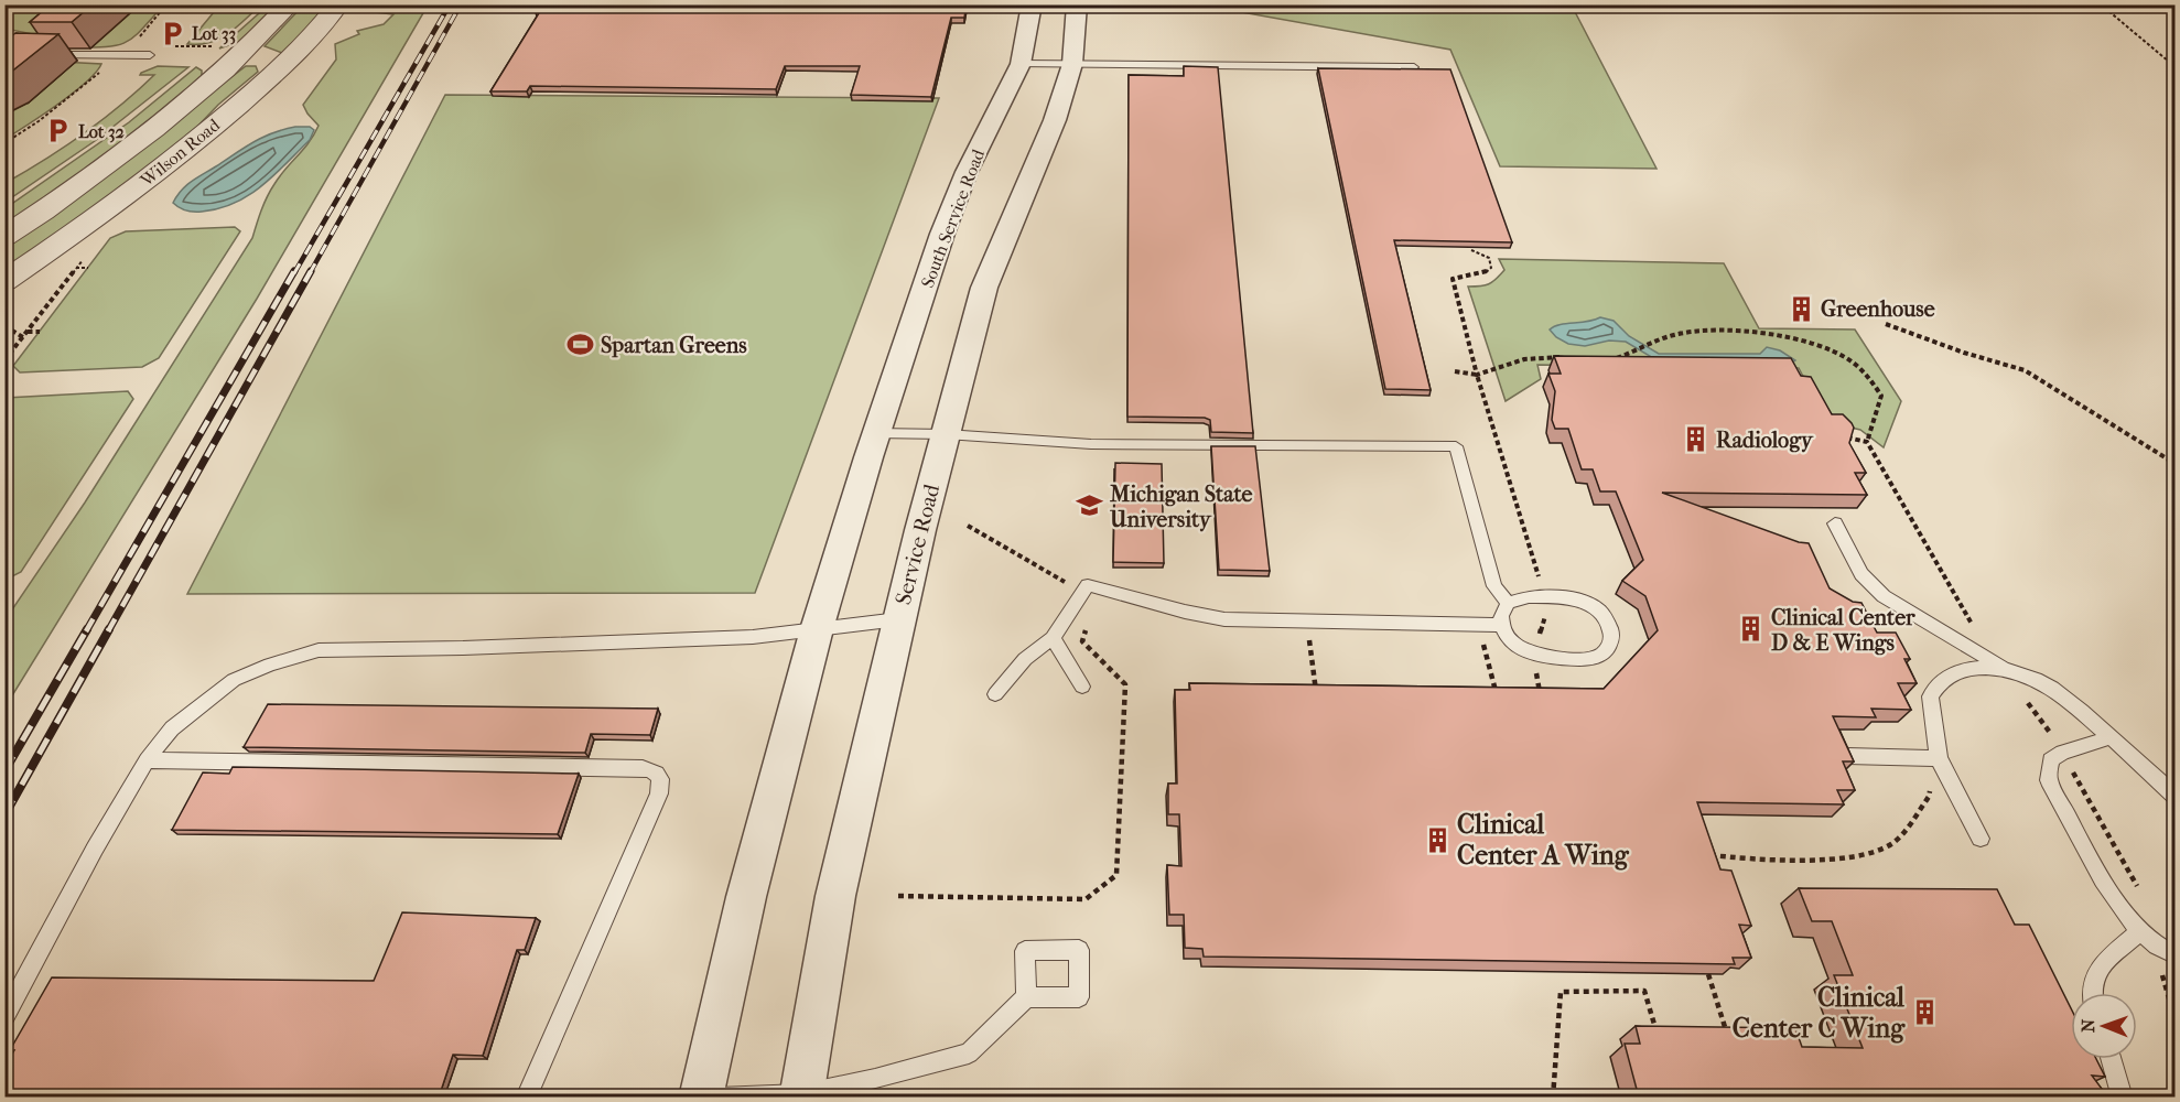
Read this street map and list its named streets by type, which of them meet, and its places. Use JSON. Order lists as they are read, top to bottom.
{
  "streets": {
    "street": ["Wilson Road", "South Service Road", "Service Road"]
  },
  "places": {
    "parking": ["Lot 33", "Lot 32"],
    "building": [
      "Greenhouse",
      "Radiology",
      "Clinical Center D & E Wings",
      "Clinical Center A Wing",
      "Clinical Center C Wing"
    ],
    "sports": ["Spartan Greens"],
    "school or university": ["Michigan State University"]
  },
  "north": "left"
}
